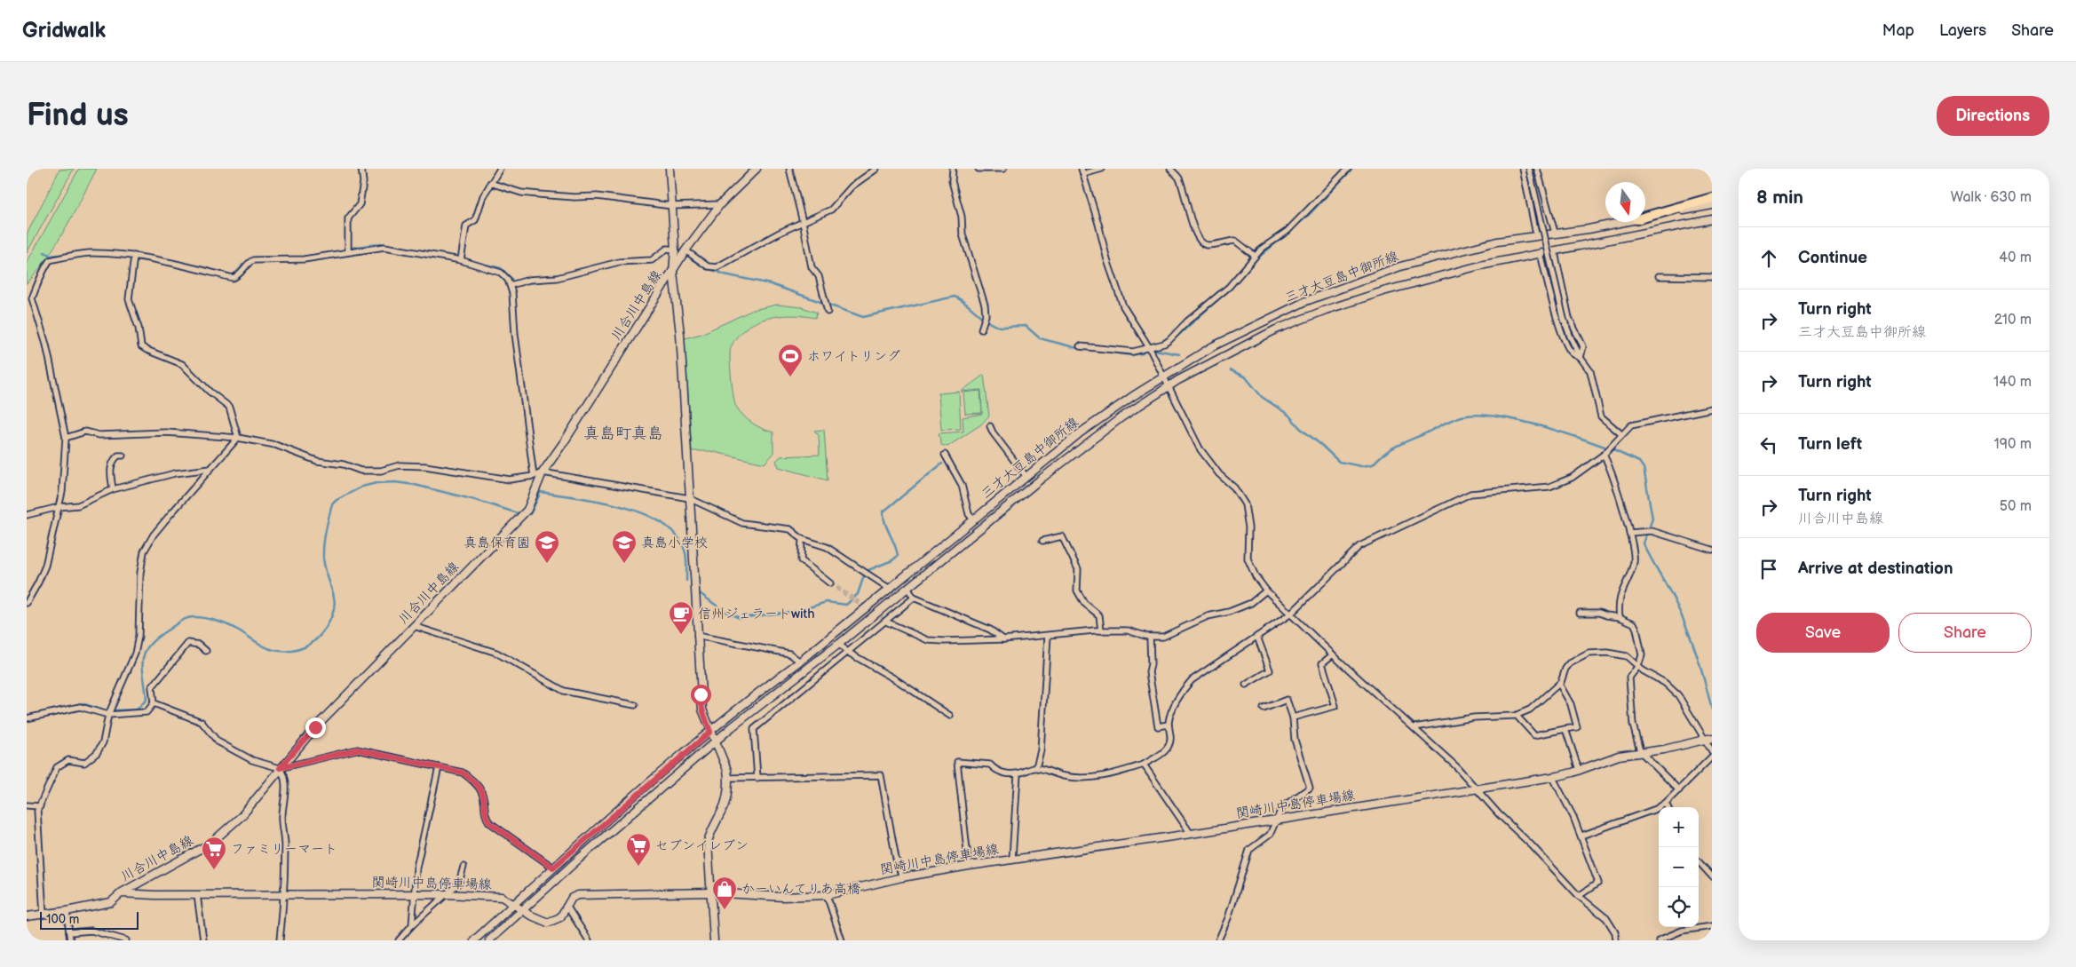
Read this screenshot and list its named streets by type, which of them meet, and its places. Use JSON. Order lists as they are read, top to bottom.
{
  "streets": {
    "main road": ["三才大豆島中御所線", "川合川中島線", "関崎川中島停車場線"]
  },
  "crossings": [
    ["三才大豆島中御所線", "関崎川中島停車場線"],
    ["川合川中島線", "関崎川中島停車場線"]
  ],
  "districts": ["真島町真島"],
  "places": {
    "sports": ["ホワイトリング"],
    "school or university": ["真島保育園", "真島小学校"],
    "cafe": ["信州ジェラートwith"],
    "supermarket": ["セブンイレブン", "ファミリーマート"],
    "shop": ["かーいんてりあ高橋"]
  },
  "scale_bar": "100 m",
  "north": "bottom",
  "page": {
    "header": "Gridwalk",
    "nav": ["Map", "Layers", "Share"],
    "buttons": [
      "Directions",
      ["Save", "Share"]
    ],
    "title": "Find us",
    "heading": ["8 min", "Walk · 630 m"],
    "list": [
      ["Continue", "40 m"],
      ["Turn right", "三才大豆島中御所線", "210 m"],
      ["Turn right", "140 m"],
      ["Turn left", "190 m"],
      ["Turn right", "川合川中島線", "50 m"],
      "Arrive at destination"
    ],
    "map_buttons": ["+", "−"],
    "scale": "100 m"
  }
}
